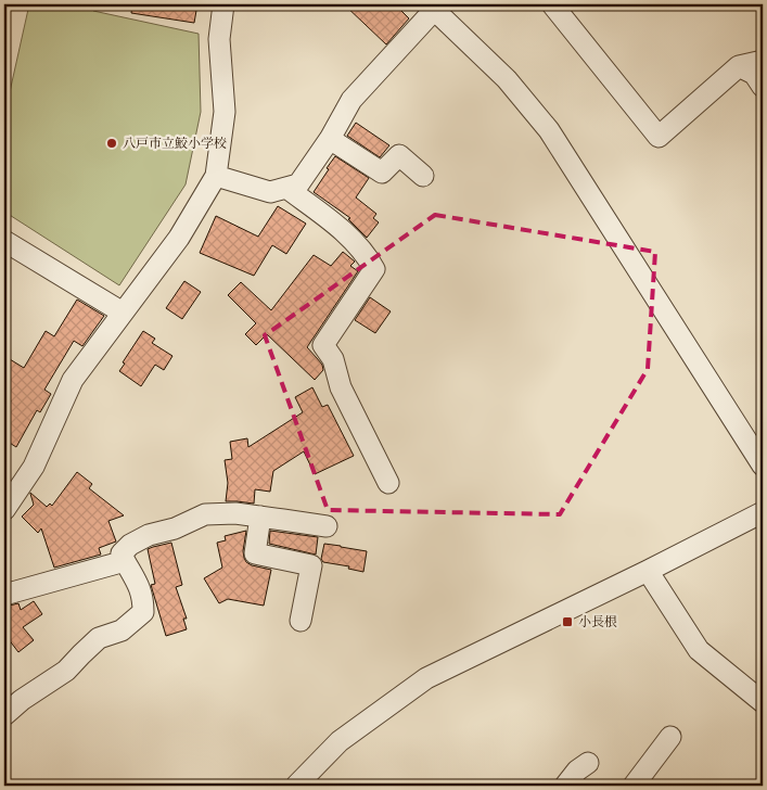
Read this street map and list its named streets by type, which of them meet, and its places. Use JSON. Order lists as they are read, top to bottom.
{
  "places": {
    "other": ["八戸市立鮫小学校"],
    "transit": ["小長根"]
  }
}
